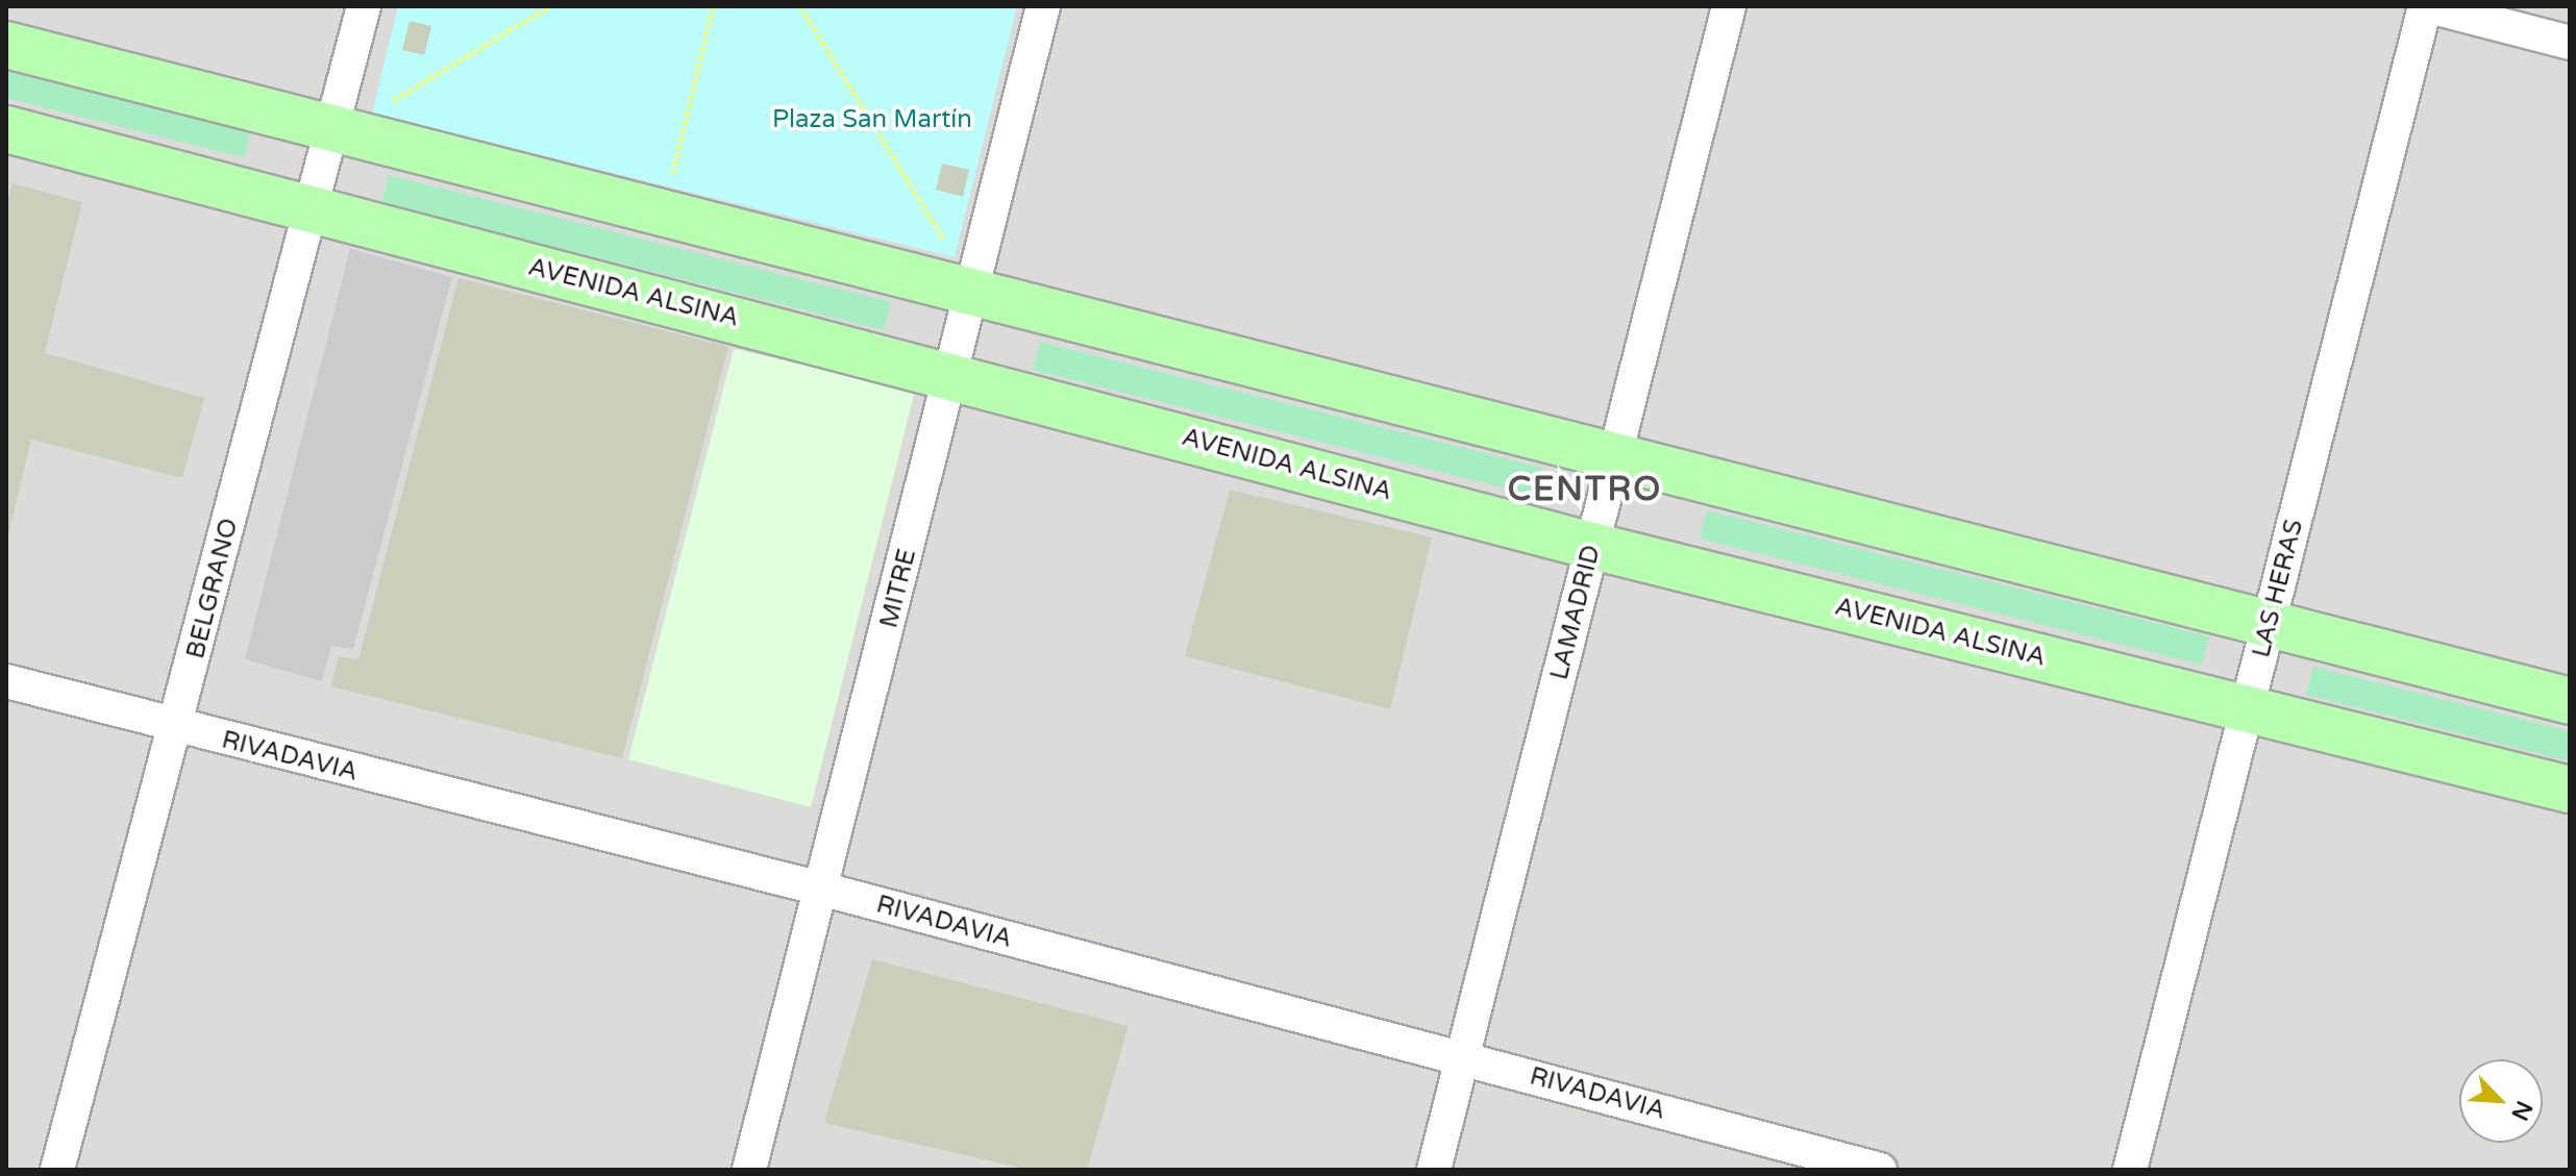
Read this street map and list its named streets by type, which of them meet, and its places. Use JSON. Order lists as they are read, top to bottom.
{
  "streets": {
    "main road": ["AVENIDA ALSINA"],
    "street": [
      "BELGRANO",
      "MITRE",
      "LAS HERAS",
      "LAMADRID",
      "RIVADAVIA"
    ]
  },
  "crossings": [
    ["AVENIDA ALSINA", "BELGRANO"],
    ["AVENIDA ALSINA", "MITRE"],
    ["AVENIDA ALSINA", "LAS HERAS"],
    ["AVENIDA ALSINA", "LAMADRID"],
    ["BELGRANO", "RIVADAVIA"],
    ["MITRE", "RIVADAVIA"],
    ["LAMADRID", "RIVADAVIA"]
  ],
  "districts": ["CENTRO"],
  "parks": ["Plaza San Martín"],
  "north": "bottom right"
}
